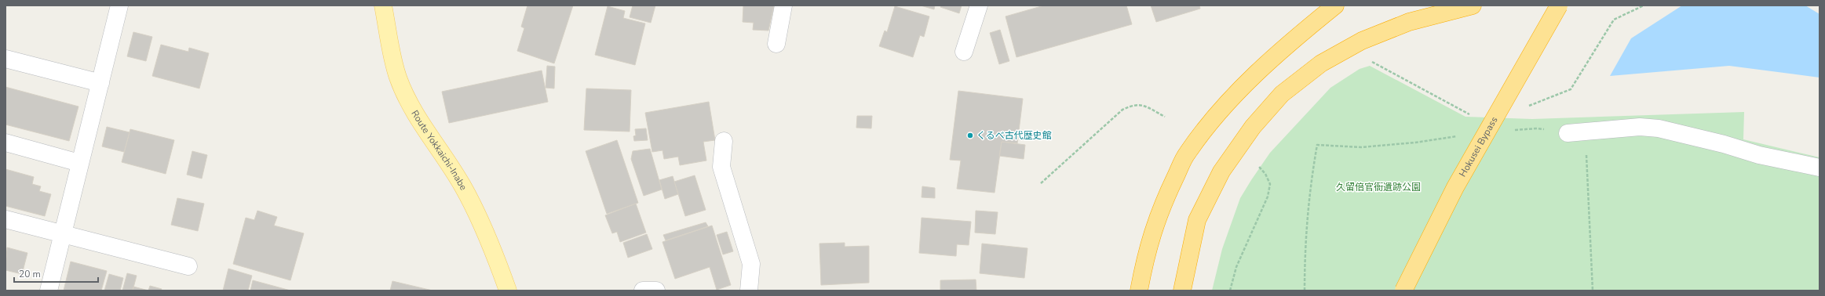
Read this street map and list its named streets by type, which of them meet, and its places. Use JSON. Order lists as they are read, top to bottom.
{
  "streets": {
    "highway": ["Hokusei Bypass"],
    "main road": ["Route Yokkaichi-Inabe"]
  },
  "parks": ["久留倍官衙遺跡公園"],
  "places": ["くるべ古代歴史館"],
  "scale_bar": "20 m"
}
